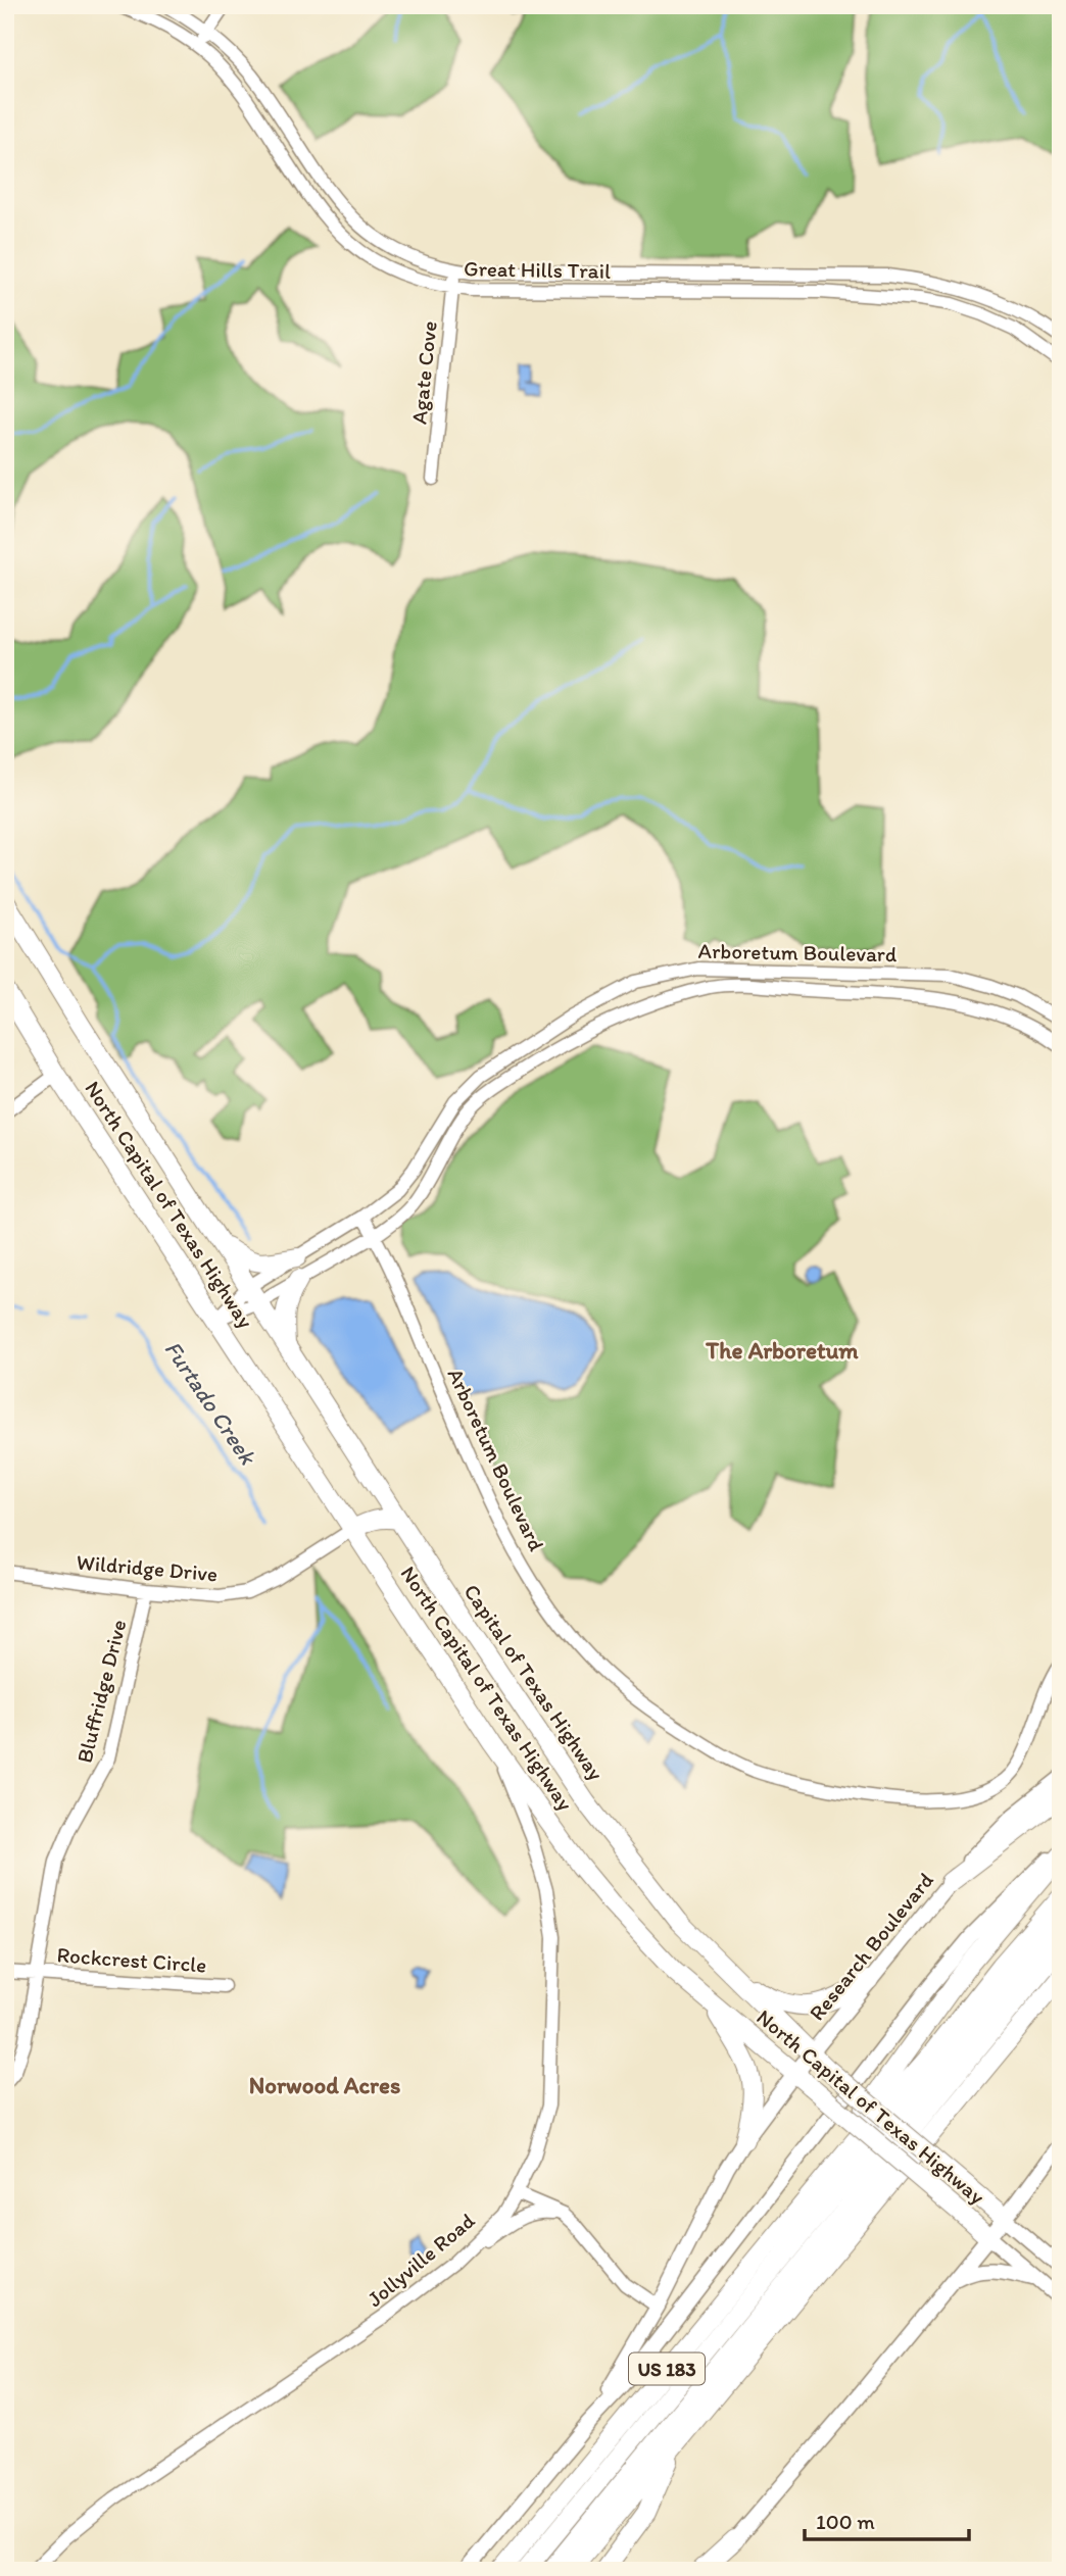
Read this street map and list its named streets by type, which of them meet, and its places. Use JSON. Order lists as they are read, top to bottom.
{
  "streets": {
    "highway": ["North Capital of Texas Highway", "Capital of Texas Highway", "US 183"],
    "main road": ["Research Boulevard"],
    "street": [
      "Great Hills Trail",
      "Agate Cove",
      "Arboretum Boulevard",
      "Wildridge Drive",
      "Bluffridge Drive",
      "Rockcrest Circle",
      "Jollyville Road"
    ]
  },
  "crossings": [
    ["Great Hills Trail", "Agate Cove"],
    ["Arboretum Boulevard", "North Capital of Texas Highway"],
    ["Arboretum Boulevard", "Capital of Texas Highway"],
    ["North Capital of Texas Highway", "Wildridge Drive"],
    ["North Capital of Texas Highway", "Capital of Texas Highway"],
    ["North Capital of Texas Highway", "Research Boulevard"],
    ["North Capital of Texas Highway", "Jollyville Road"],
    ["Wildridge Drive", "Bluffridge Drive"],
    ["Capital of Texas Highway", "Research Boulevard"],
    ["Bluffridge Drive", "Rockcrest Circle"]
  ],
  "districts": ["The Arboretum", "Norwood Acres"],
  "water": ["Furtado Creek"],
  "scale_bar": "100 m"
}
